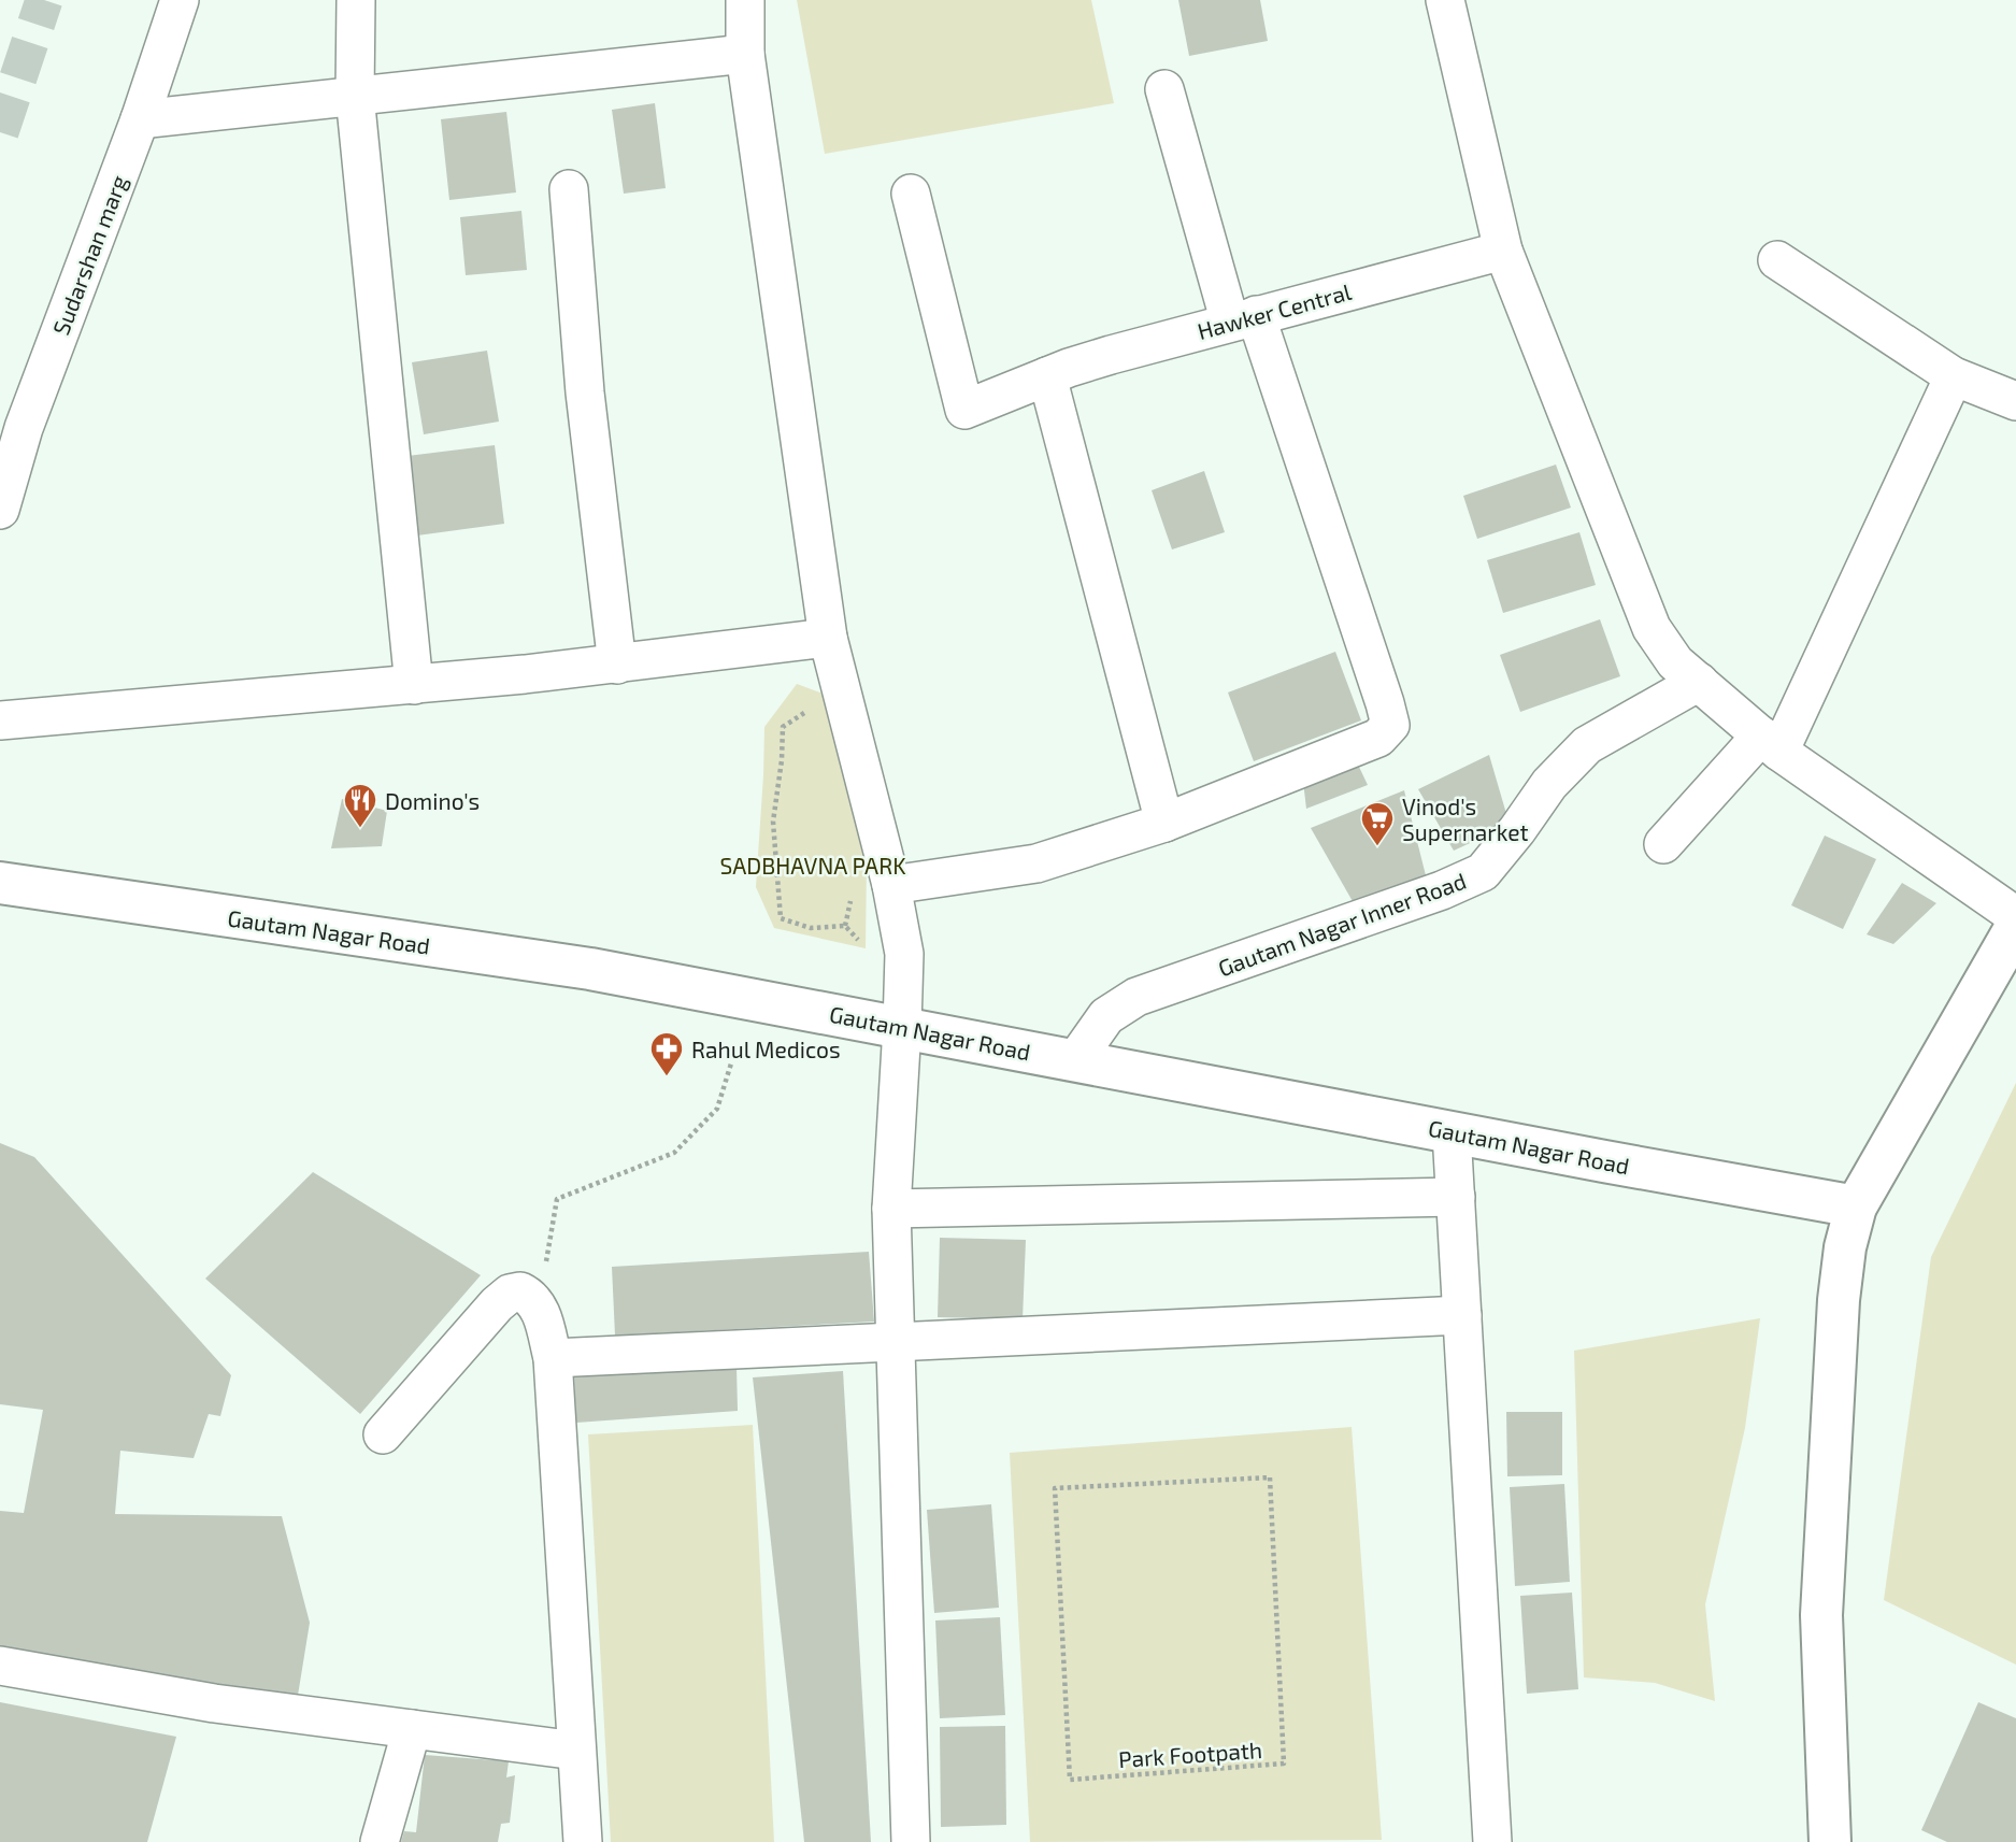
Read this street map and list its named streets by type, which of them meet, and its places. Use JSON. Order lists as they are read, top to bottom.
{
  "streets": {
    "street": [
      "Sudarshan marg",
      "Hawker Central",
      "Gautam Nagar Inner Road",
      "Gautam Nagar Road"
    ],
    "path": ["Park Footpath"]
  },
  "crossings": [
    ["Gautam Nagar Inner Road", "Gautam Nagar Road"]
  ],
  "parks": ["SADBHAVNA PARK"],
  "places": {
    "restaurant": ["Domino's"],
    "supermarket": ["Vinod's Supernarket"],
    "pharmacy": ["Rahul Medicos"]
  }
}
